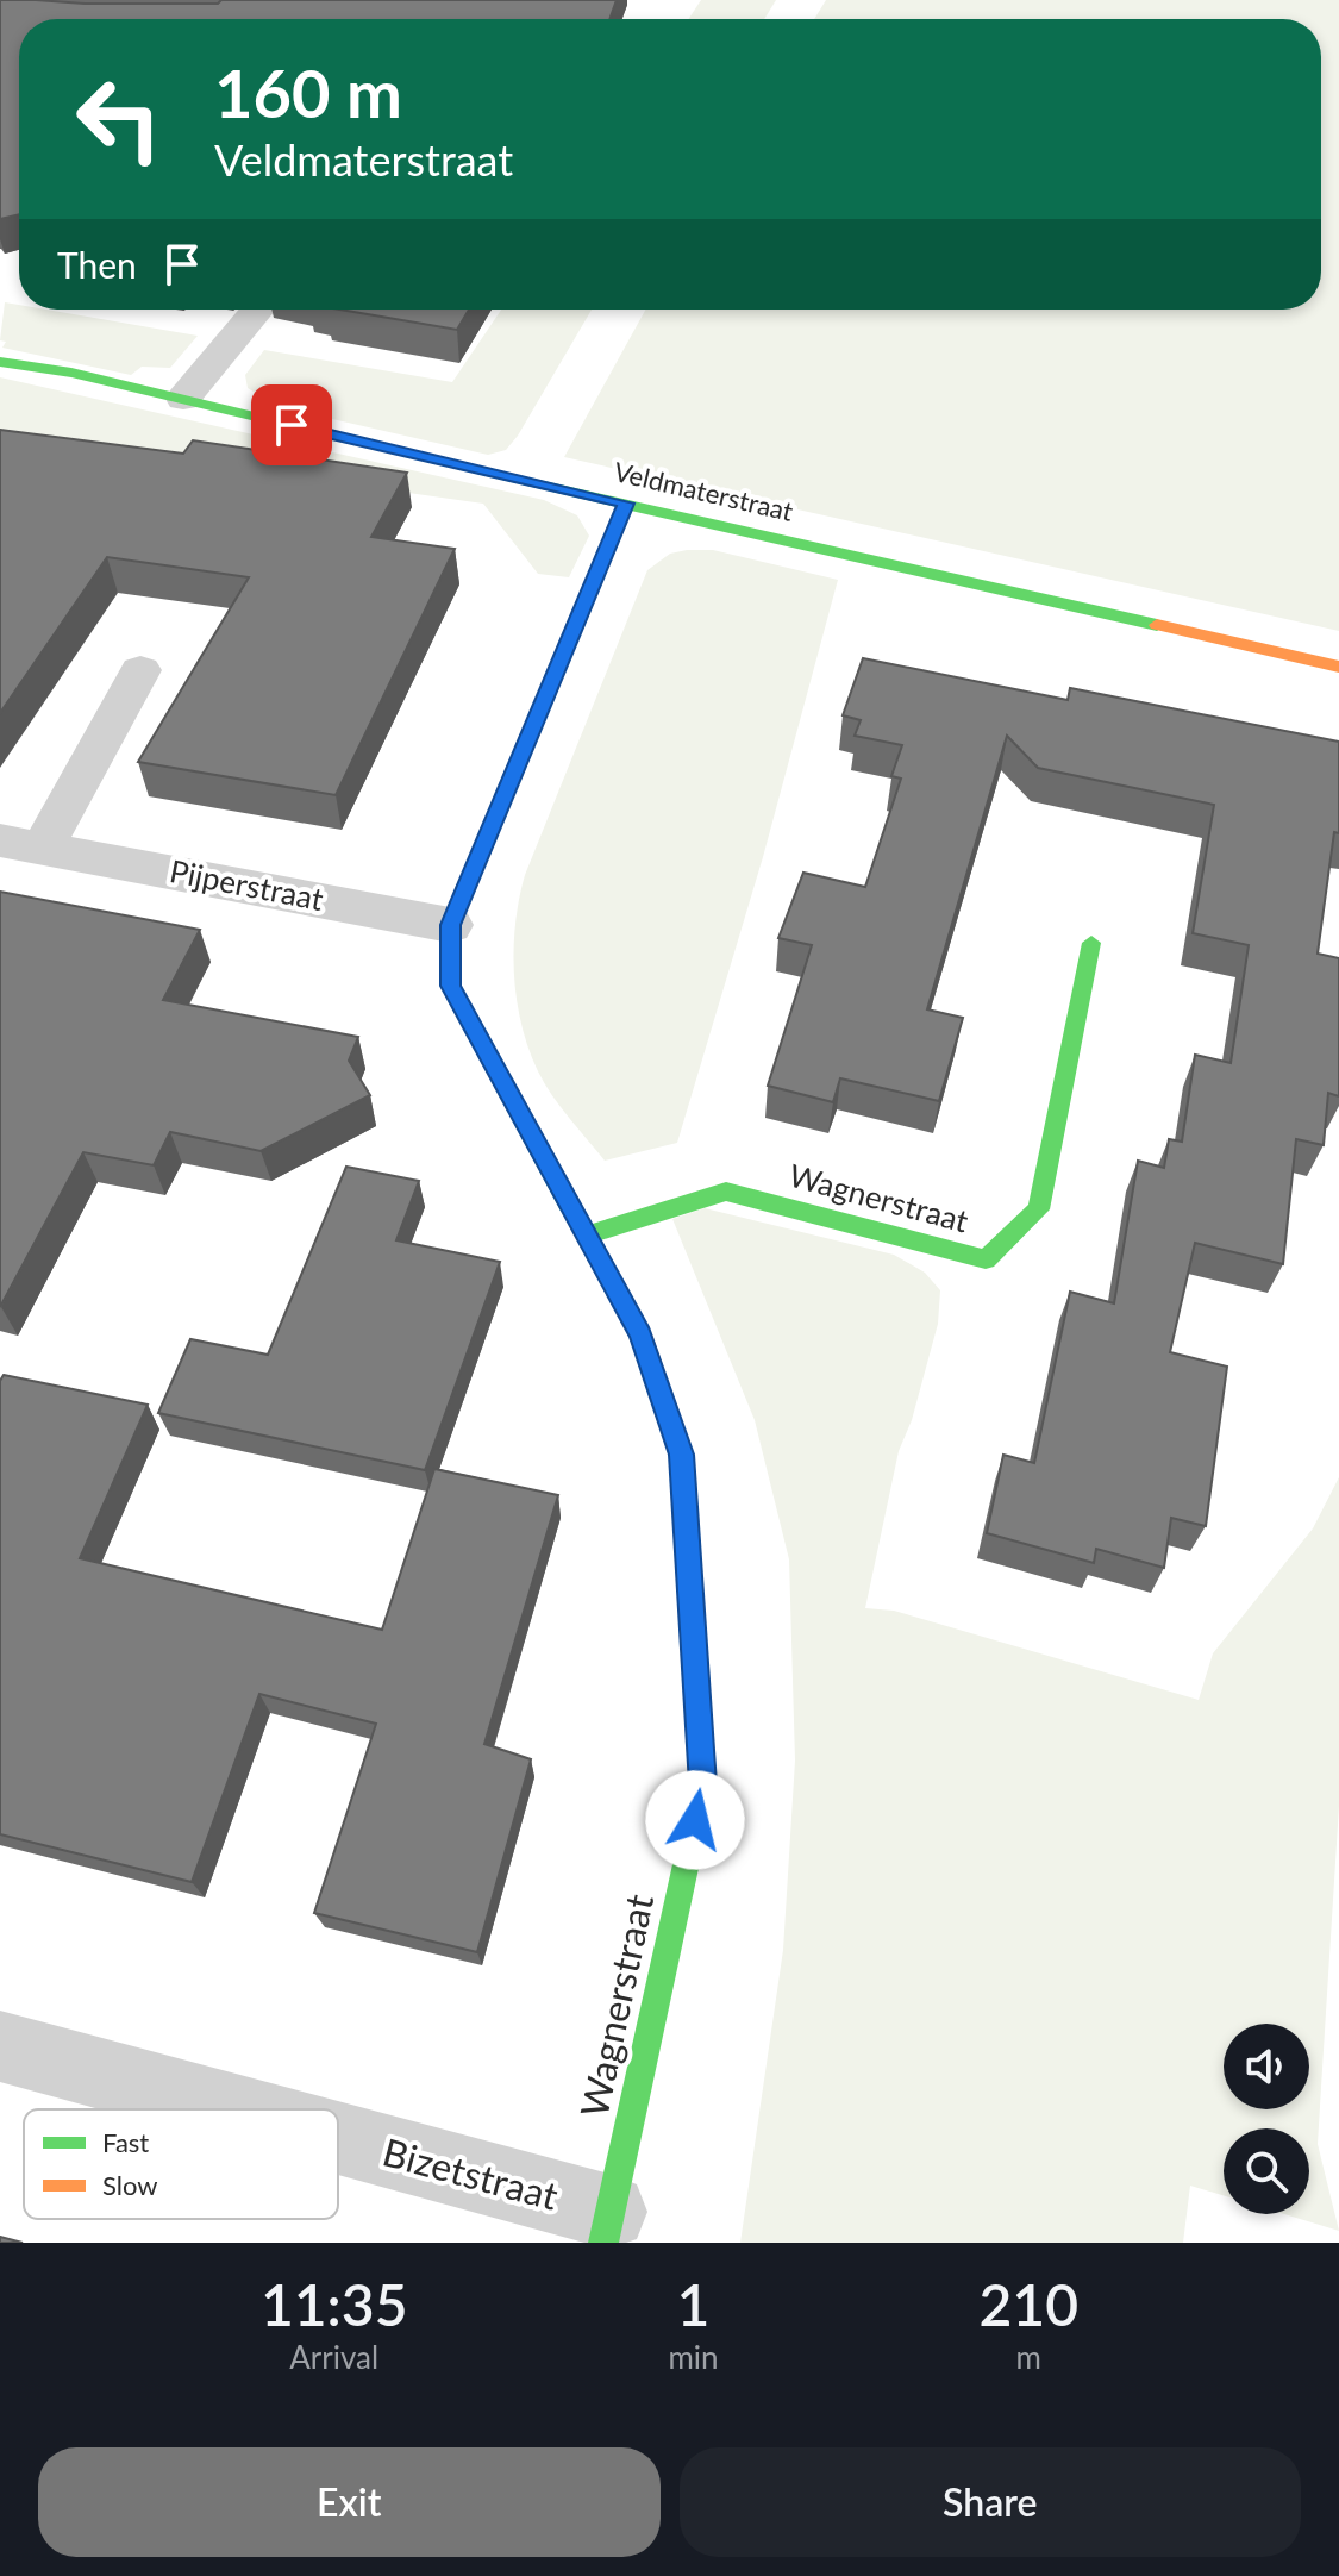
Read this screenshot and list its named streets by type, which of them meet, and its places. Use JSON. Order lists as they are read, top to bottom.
{
  "streets": {
    "street": [
      "Veldmaterstraat",
      "Pijperstraat",
      "Wagnerstraat",
      "Bizetstraat"
    ]
  },
  "crossings": [
    ["Veldmaterstraat", "Wagnerstraat"],
    ["Pijperstraat", "Wagnerstraat"],
    ["Wagnerstraat", "Bizetstraat"]
  ],
  "legend": ["Fast", "Slow"],
  "page": {
    "turn": ["160 m", "Veldmaterstraat"],
    "then": "Then",
    "eta": [
      "11:35",
      "Arrival",
      "1",
      "min",
      "210",
      "m"
    ],
    "buttons": ["Exit", "Share"]
  }
}
